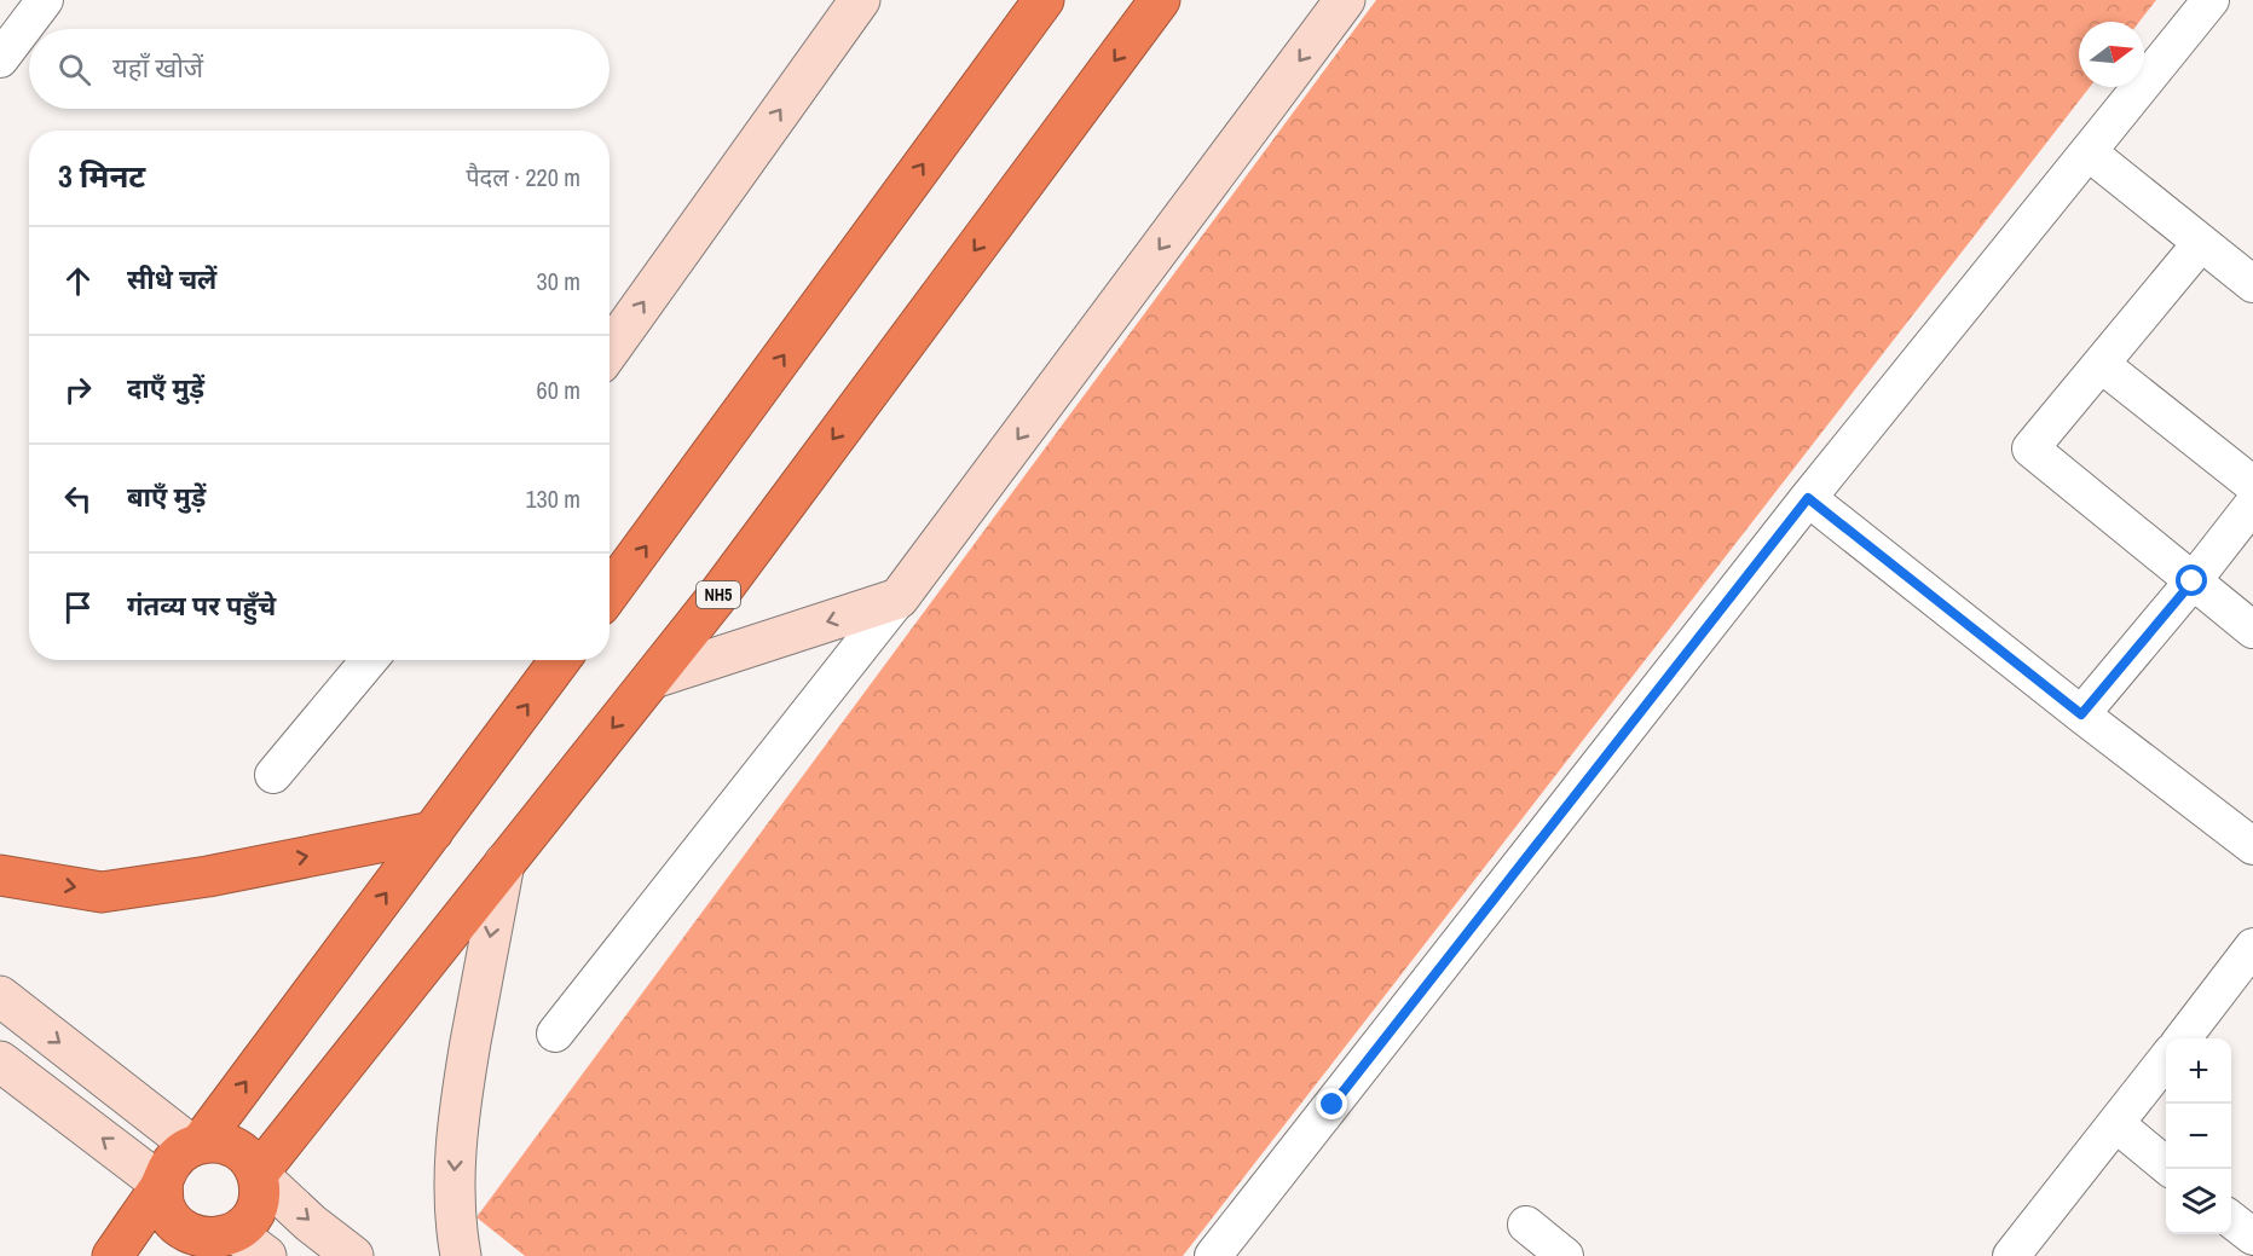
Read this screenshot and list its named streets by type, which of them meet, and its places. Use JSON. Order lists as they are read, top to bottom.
{
  "streets": {
    "highway": ["NH5"]
  },
  "north": "right",
  "page": {
    "search": "यहाँ खोजें",
    "heading": ["3 मिनट", "पैदल · 220 m"],
    "list": [
      ["सीधे चलें", "30 m"],
      ["दाएँ मुड़ें", "60 m"],
      ["बाएँ मुड़ें", "130 m"],
      "गंतव्य पर पहुँचे"
    ],
    "map_buttons": ["+", "−"]
  }
}
